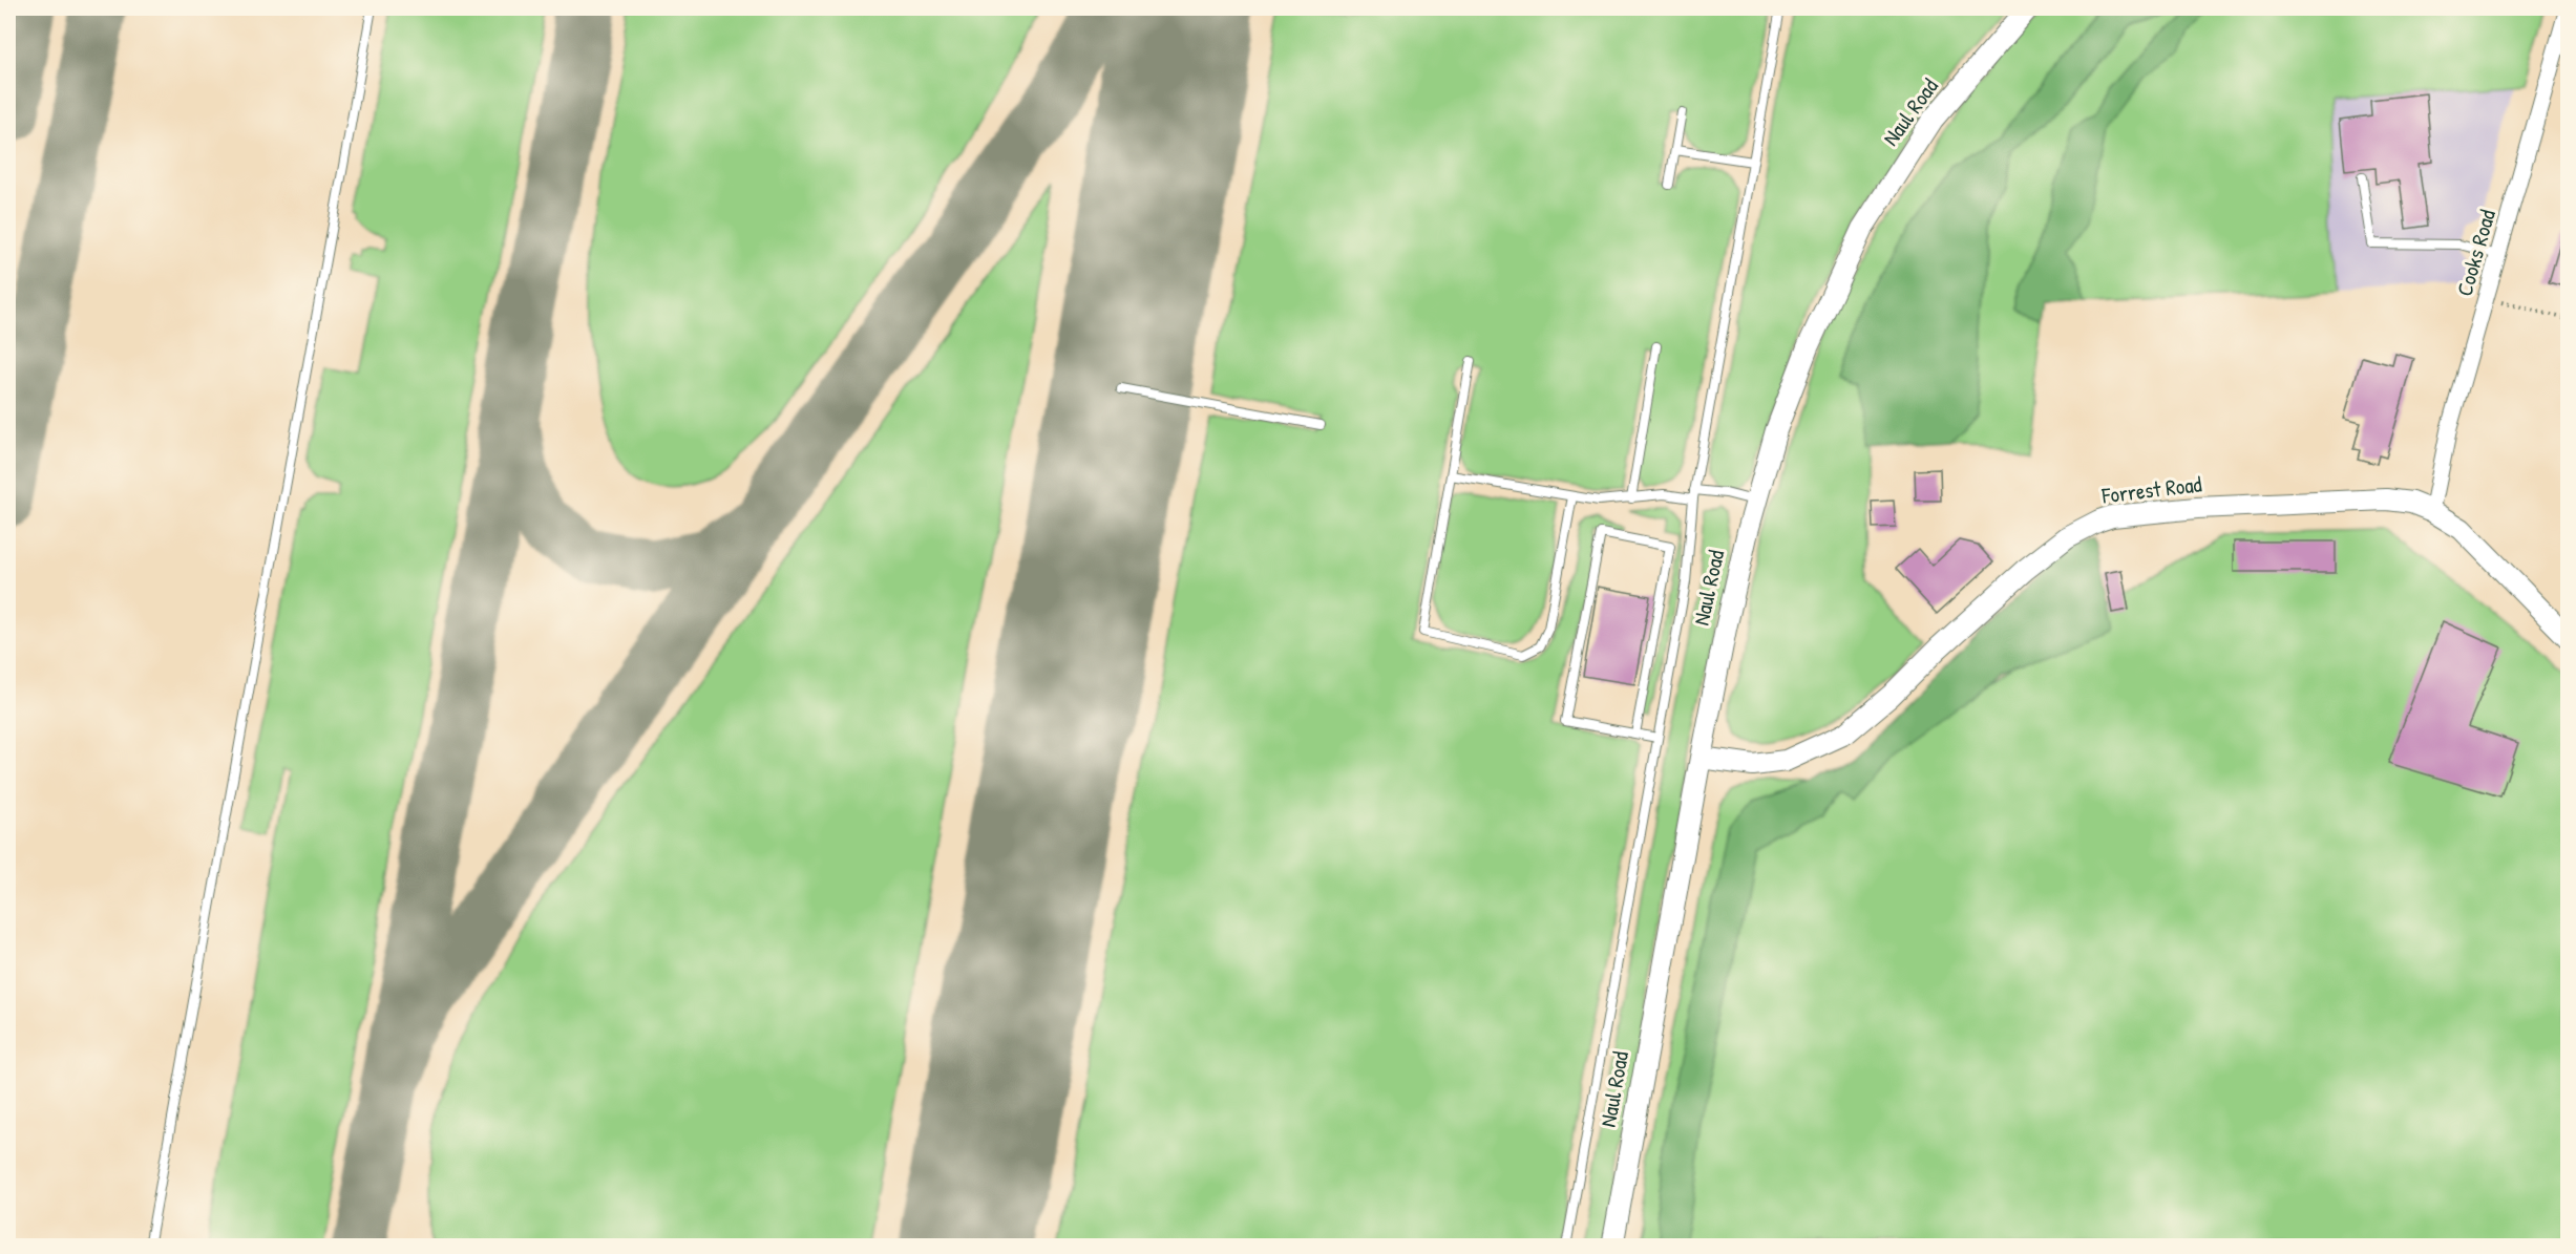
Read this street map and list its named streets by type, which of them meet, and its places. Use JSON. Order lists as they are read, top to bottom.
{
  "streets": {
    "street": ["Naul Road", "Cooks Road", "Forrest Road"]
  },
  "crossings": [
    ["Naul Road", "Forrest Road"],
    ["Cooks Road", "Forrest Road"]
  ]
}
